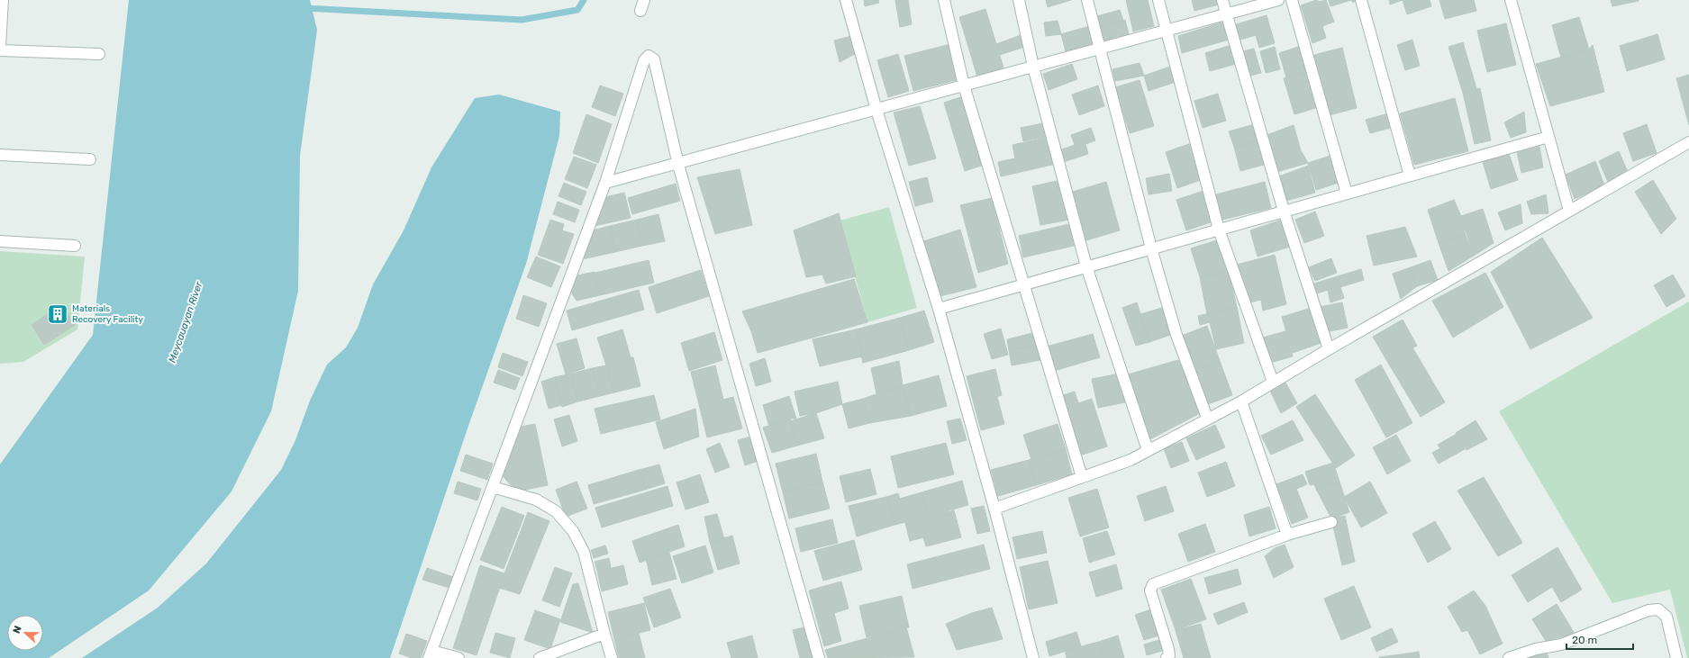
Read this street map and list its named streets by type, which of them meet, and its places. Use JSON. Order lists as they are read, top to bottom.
{
  "water": ["Meycauayan River"],
  "places": {
    "building": ["Materials Recovery Facility"]
  },
  "scale_bar": "20 m",
  "north": "left"
}
